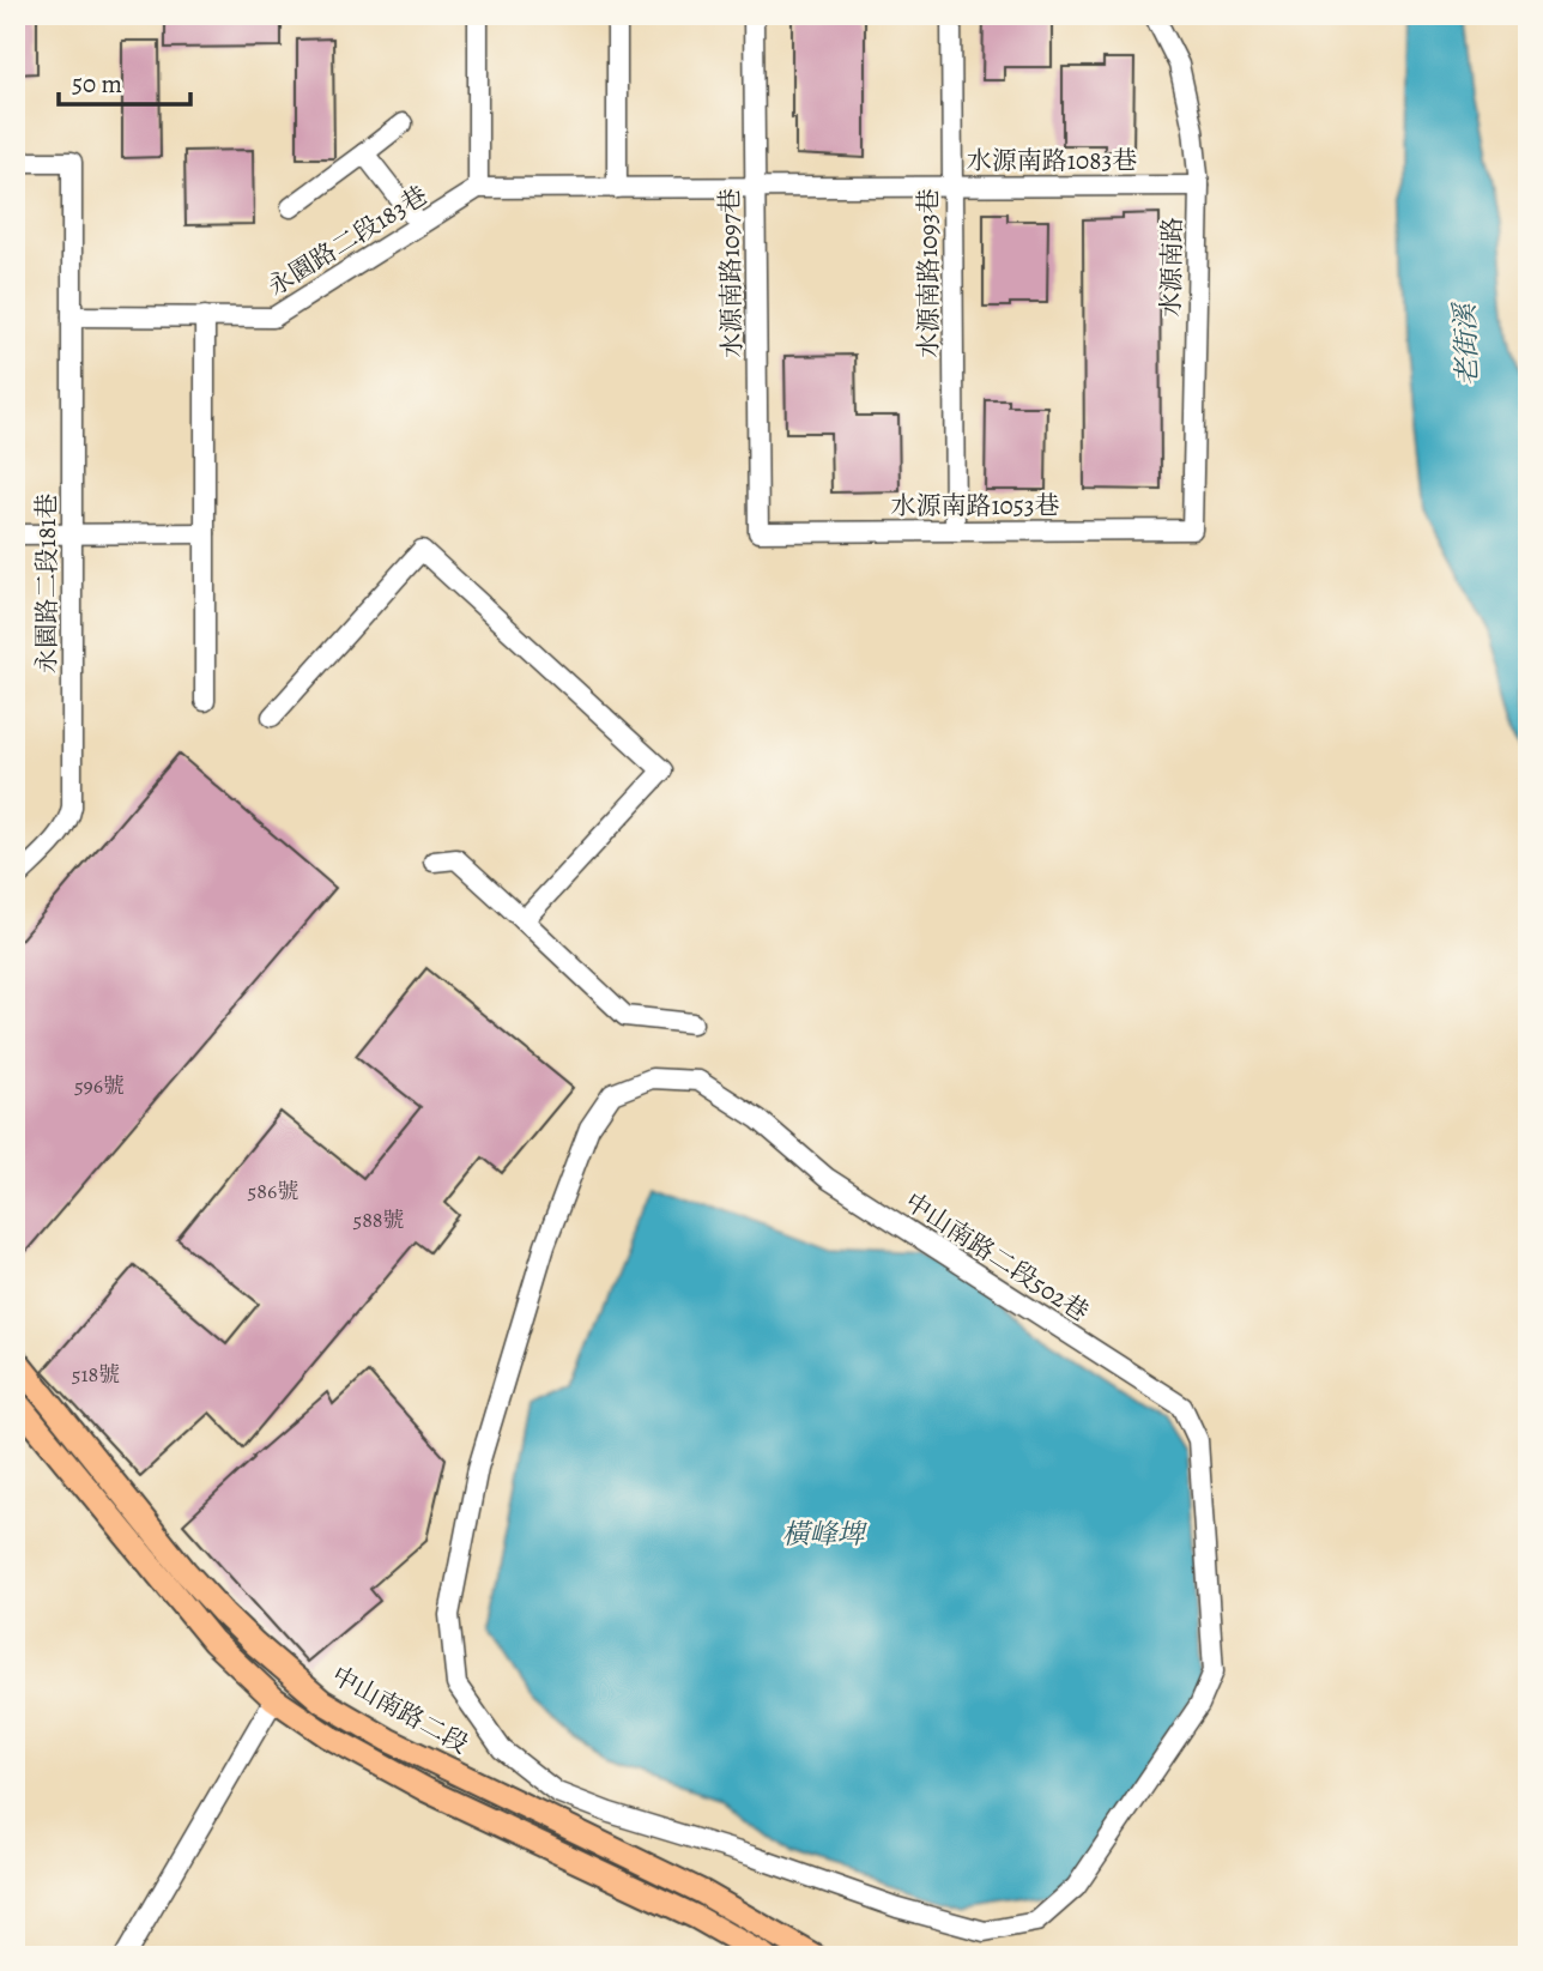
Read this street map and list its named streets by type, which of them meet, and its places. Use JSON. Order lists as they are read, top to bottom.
{
  "streets": {
    "main road": ["中山南路二段"],
    "street": [
      "水源南路1083巷",
      "永園路二段183巷",
      "水源南路",
      "水源南路1097巷",
      "水源南路1093巷",
      "水源南路1053巷",
      "永園路二段181巷",
      "中山南路二段502巷"
    ]
  },
  "crossings": [
    ["水源南路1083巷", "水源南路"],
    ["水源南路1083巷", "水源南路1097巷"],
    ["水源南路1083巷", "水源南路1093巷"],
    ["永園路二段183巷", "永園路二段181巷"],
    ["水源南路", "水源南路1053巷"],
    ["水源南路1097巷", "水源南路1053巷"],
    ["水源南路1093巷", "水源南路1053巷"]
  ],
  "water": ["老街溪", "橫峰埤"],
  "house_numbers": [
    "596號",
    "586號",
    "588號",
    "518號"
  ],
  "scale_bar": "50 m"
}
